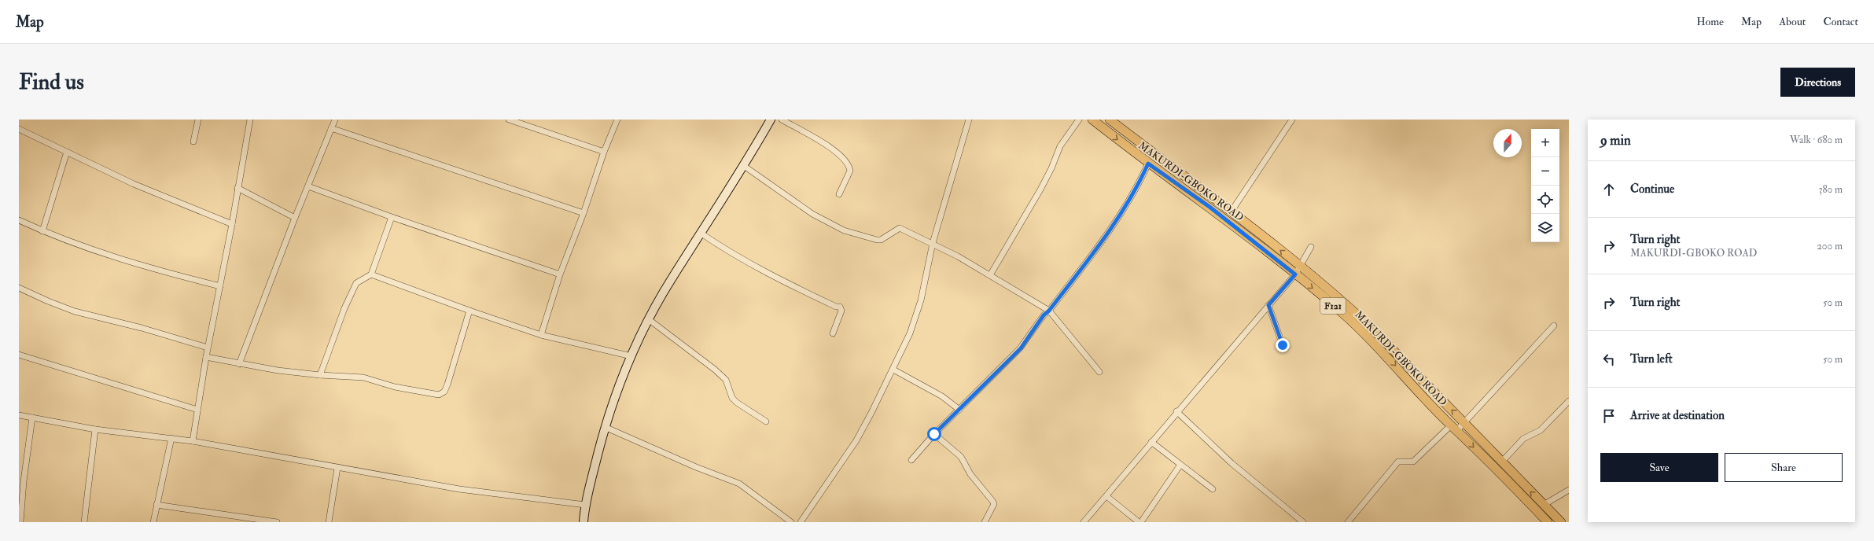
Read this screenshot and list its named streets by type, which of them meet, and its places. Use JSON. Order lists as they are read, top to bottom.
{
  "streets": {
    "main road": ["MAKURDI-GBOKO ROAD", "F121"]
  },
  "north": "top",
  "page": {
    "header": "Map",
    "nav": [
      "Home",
      "Map",
      "About",
      "Contact"
    ],
    "buttons": [
      "Directions",
      ["Save", "Share"]
    ],
    "title": "Find us",
    "heading": ["9 min", "Walk · 680 m"],
    "map_buttons": ["+", "−"],
    "list": [
      ["Continue", "380 m"],
      ["Turn right", "MAKURDI-GBOKO ROAD", "200 m"],
      ["Turn right", "50 m"],
      ["Turn left", "50 m"],
      "Arrive at destination"
    ]
  }
}
